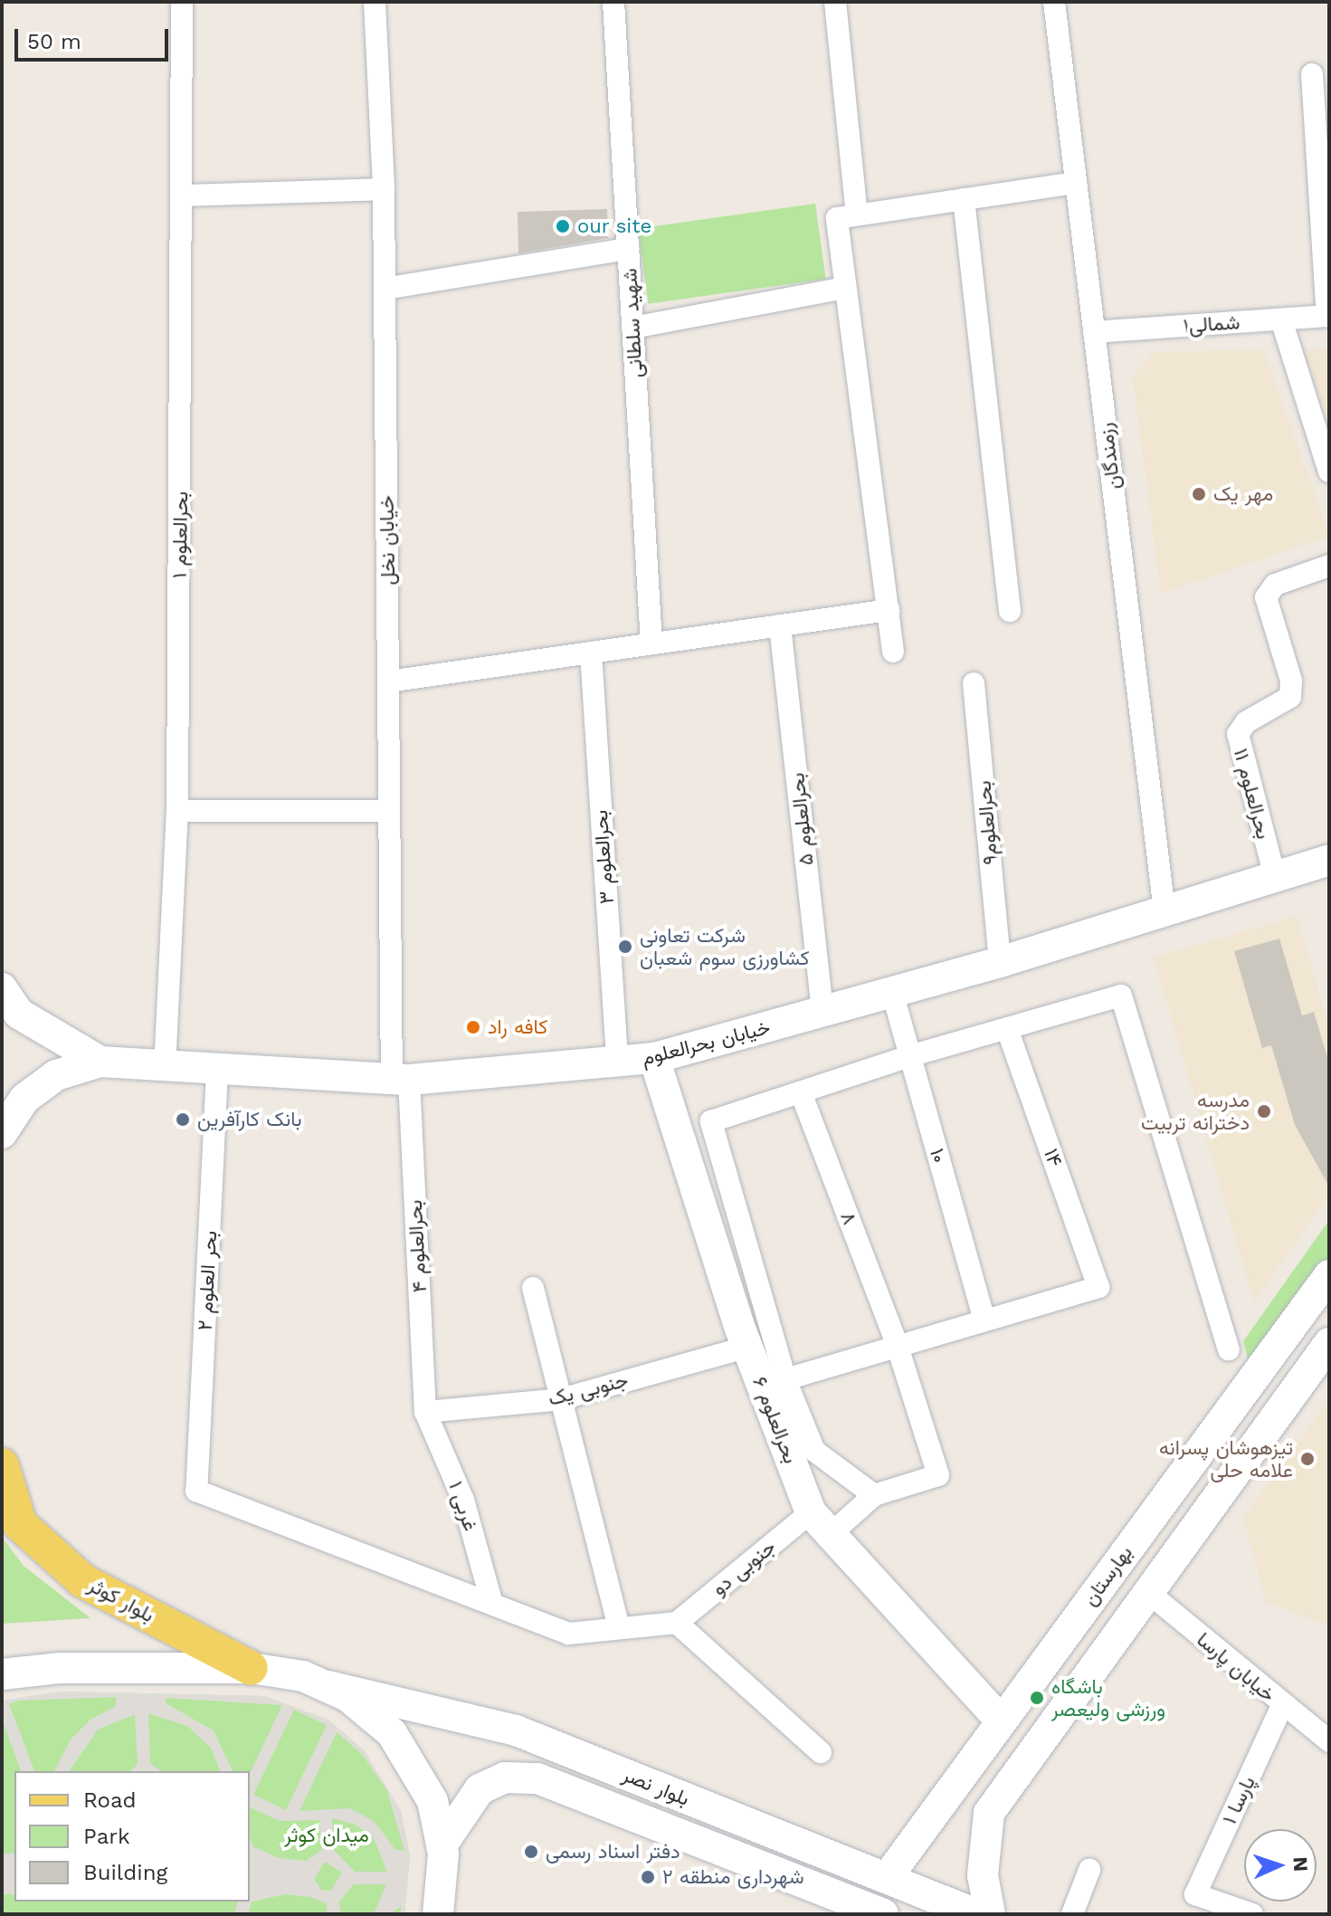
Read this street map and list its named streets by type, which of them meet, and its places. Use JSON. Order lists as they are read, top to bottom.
{
  "streets": {
    "main road": ["بلوار کوثر"],
    "street": [
      "شهید سلطانی",
      "شمالی۱",
      "رزمندگان",
      "بحرالعلوم ۱",
      "خیابان نخل",
      "بحرالعلوم ۱۱",
      "بحرالعلوم ۵",
      "بحرالعلوم۹",
      "بحرالعلوم ۳",
      "خیابان بحرالعلوم",
      "۱۰",
      "۱۴",
      "۸",
      "بحرالعلوم ۴",
      "بحر العلوم ۲",
      "جنوبی یک",
      "بحرالعلوم ۶",
      "غربی ۱",
      "جنوبی دو",
      "بهارستان",
      "خیابان پارسا",
      "بلوار نصر",
      "پارسا ۱"
    ]
  },
  "crossings": [
    ["شمالی۱", "رزمندگان"],
    ["رزمندگان", "خیابان بحرالعلوم"],
    ["بحرالعلوم ۱", "خیابان بحرالعلوم"],
    ["خیابان نخل", "خیابان بحرالعلوم"],
    ["خیابان نخل", "بحرالعلوم ۴"],
    ["بحرالعلوم ۱۱", "خیابان بحرالعلوم"],
    ["بحرالعلوم ۵", "خیابان بحرالعلوم"],
    ["بحرالعلوم۹", "خیابان بحرالعلوم"],
    ["بحرالعلوم ۳", "خیابان بحرالعلوم"],
    ["خیابان بحرالعلوم", "۱۰"],
    ["خیابان بحرالعلوم", "بحرالعلوم ۴"],
    ["خیابان بحرالعلوم", "بحر العلوم ۲"],
    ["خیابان بحرالعلوم", "بحرالعلوم ۶"],
    ["۱۰", "۱۴"],
    ["۸", "جنوبی دو"],
    ["بحرالعلوم ۴", "جنوبی یک"],
    ["بحرالعلوم ۴", "غربی ۱"],
    ["بحر العلوم ۲", "غربی ۱"],
    ["جنوبی یک", "بحرالعلوم ۶"],
    ["جنوبی یک", "غربی ۱"],
    ["بحرالعلوم ۶", "جنوبی دو"],
    ["بحرالعلوم ۶", "بهارستان"],
    ["بهارستان", "خیابان پارسا"],
    ["بهارستان", "بلوار نصر"],
    ["خیابان پارسا", "پارسا ۱"]
  ],
  "parks": ["میدان کوثر"],
  "places": [
    "our site",
    "مهر یک",
    "شرکت تعاونی کشاورزی سوم شعبان",
    "کافه راد",
    "مدرسه دخترانه تربیت",
    "بانک کارآفرین",
    "تیزهوشان پسرانه علامه حلی",
    "باشگاه ورزشی ولیعصر",
    "دفتر اسناد رسمی",
    "شهرداری منطقه ۲"
  ],
  "legend": ["Road", "Park", "Building"],
  "scale_bar": "50 m",
  "north": "right"
}
